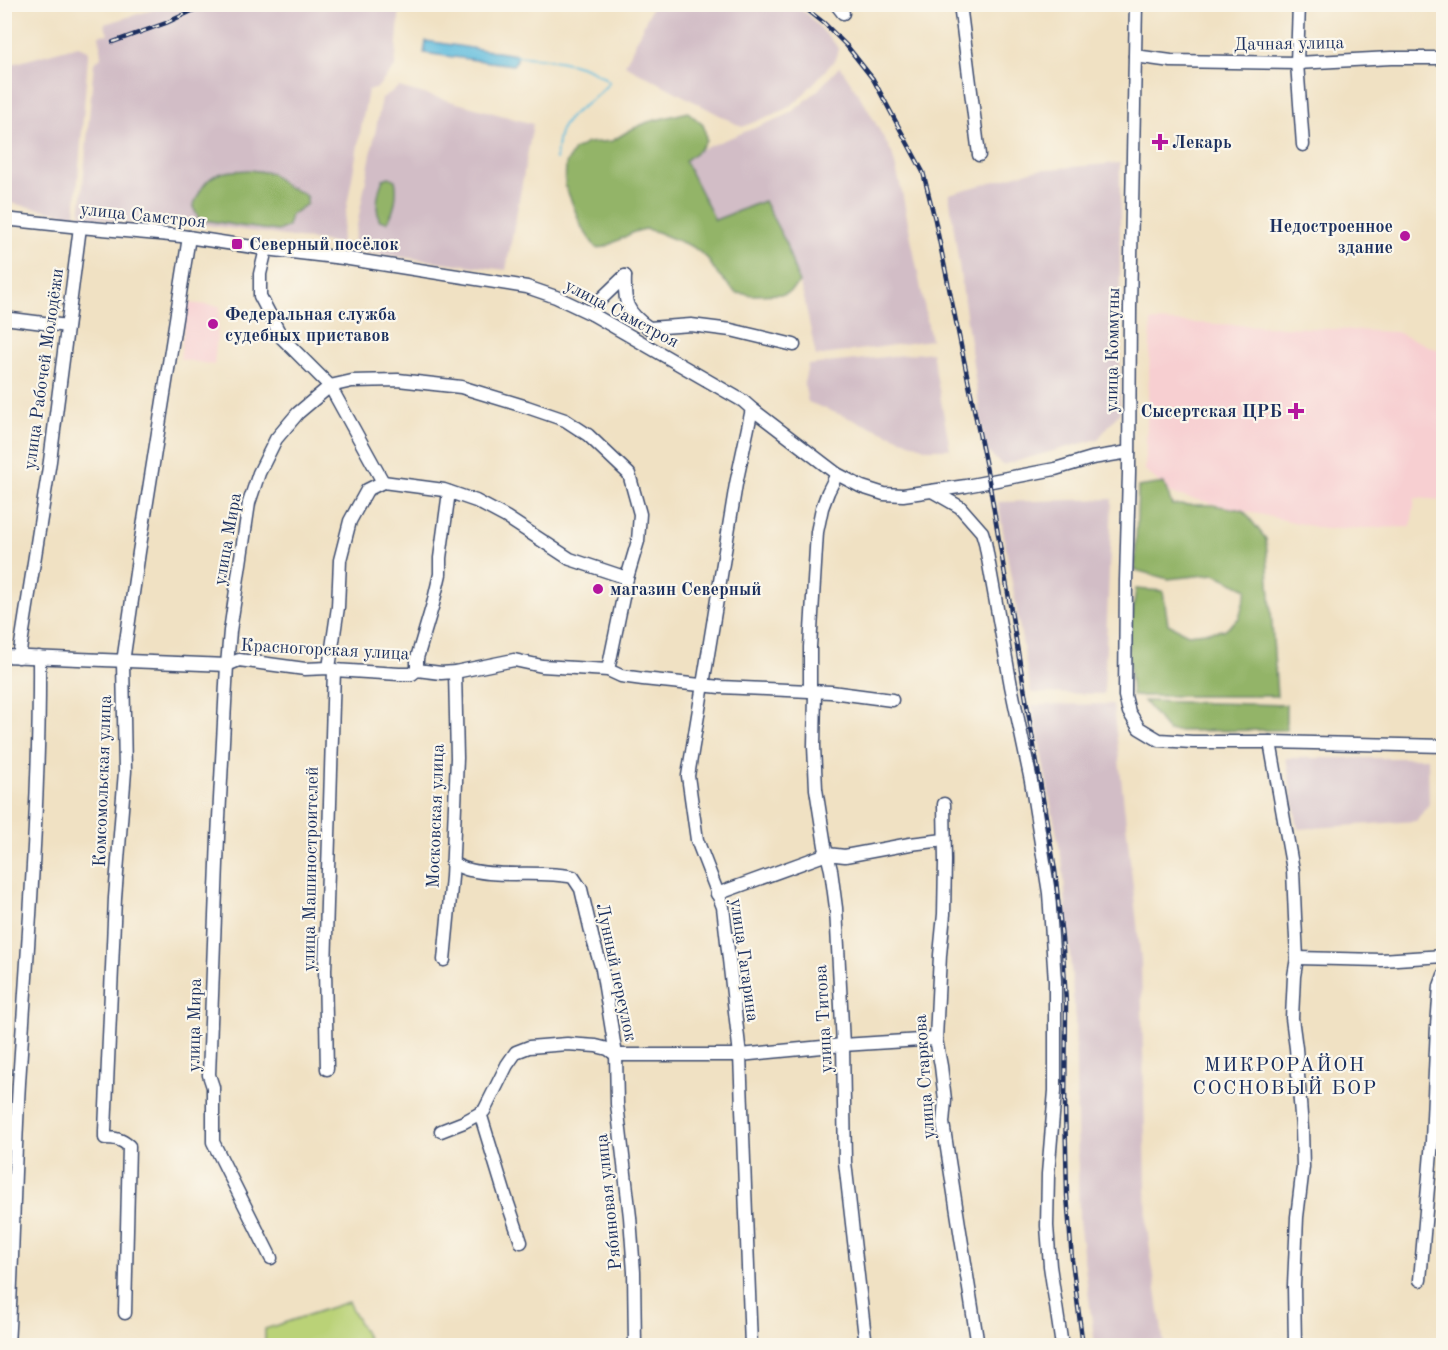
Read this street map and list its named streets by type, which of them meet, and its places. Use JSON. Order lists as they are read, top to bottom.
{
  "streets": {
    "street": [
      "Дачная улица",
      "улица Самстроя",
      "улица Коммуны",
      "улица Рабочей Молодёжи",
      "улица Мира",
      "Красногорская улица",
      "Комсомольская улица",
      "Московская улица",
      "улица Машиностроителей",
      "улица Гагарина",
      "Лунный переулок",
      "улица Титова",
      "улица Старкова",
      "Рябиновая улица"
    ]
  },
  "crossings": [
    ["Дачная улица", "улица Коммуны"],
    ["улица Самстроя", "улица Коммуны"],
    ["улица Самстроя", "улица Рабочей Молодёжи"],
    ["улица Самстроя", "Комсомольская улица"],
    ["улица Самстроя", "улица Гагарина"],
    ["улица Самстроя", "улица Титова"],
    ["улица Рабочей Молодёжи", "Красногорская улица"],
    ["улица Мира", "Красногорская улица"],
    ["Красногорская улица", "Комсомольская улица"],
    ["Красногорская улица", "Московская улица"],
    ["Красногорская улица", "улица Машиностроителей"],
    ["Красногорская улица", "улица Гагарина"],
    ["Красногорская улица", "улица Титова"],
    ["Московская улица", "Лунный переулок"],
    ["Лунный переулок", "Рябиновая улица"]
  ],
  "districts": ["МИКРОРАЙОН СОСНОВЫЙ БОР"],
  "places": {
    "health": ["Лекарь", "Сысертская ЦРБ"],
    "other": ["Недостроенное здание", "Федеральная служба судебных приставов", "магазин Северный"],
    "transit": ["Северный посёлок"]
  }
}
